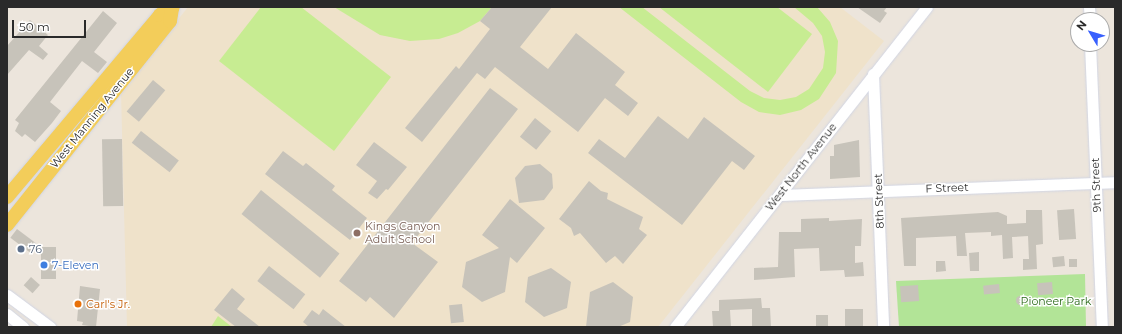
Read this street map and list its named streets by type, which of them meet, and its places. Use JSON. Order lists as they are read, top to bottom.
{
  "streets": {
    "main road": ["West Manning Avenue"],
    "street": [
      "West North Avenue",
      "9th Street",
      "F Street",
      "8th Street"
    ]
  },
  "crossings": [
    ["West North Avenue", "F Street"],
    ["West North Avenue", "8th Street"],
    ["9th Street", "F Street"],
    ["F Street", "8th Street"]
  ],
  "parks": ["Pioneer Park"],
  "places": [
    "Kings Canyon Adult School",
    "76",
    "7-Eleven",
    "Carl's Jr."
  ],
  "scale_bar": "50 m",
  "north": "top left"
}
